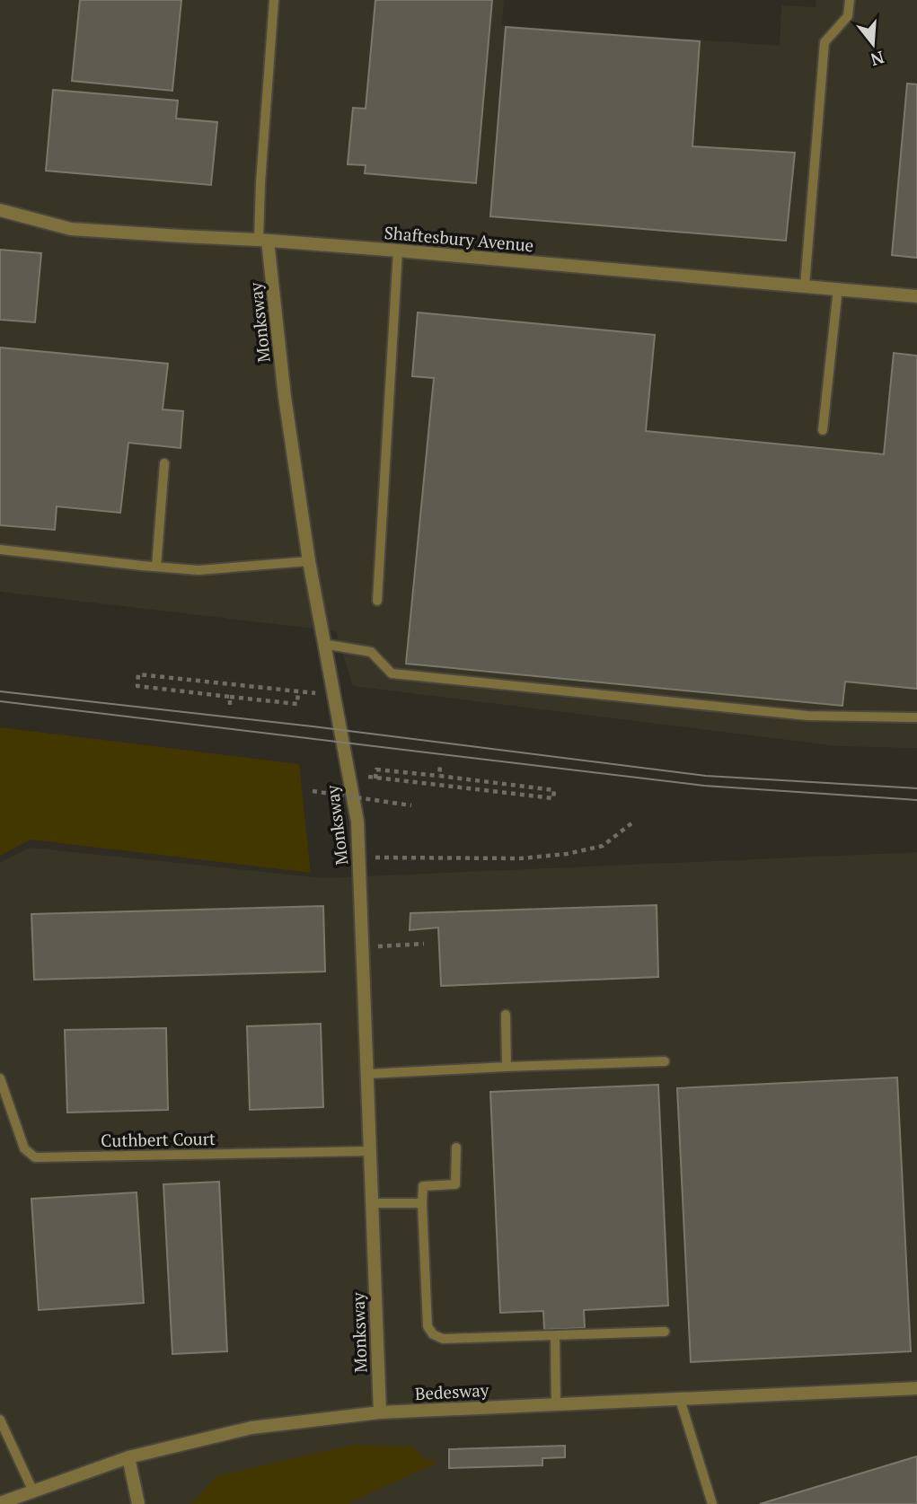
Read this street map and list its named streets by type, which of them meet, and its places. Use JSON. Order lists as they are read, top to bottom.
{
  "streets": {
    "street": ["Shaftesbury Avenue", "Monksway", "Bedesway"],
    "lane": ["Cuthbert Court"]
  },
  "crossings": [
    ["Shaftesbury Avenue", "Monksway"],
    ["Monksway", "Cuthbert Court"],
    ["Monksway", "Bedesway"]
  ],
  "north": "bottom"
}
